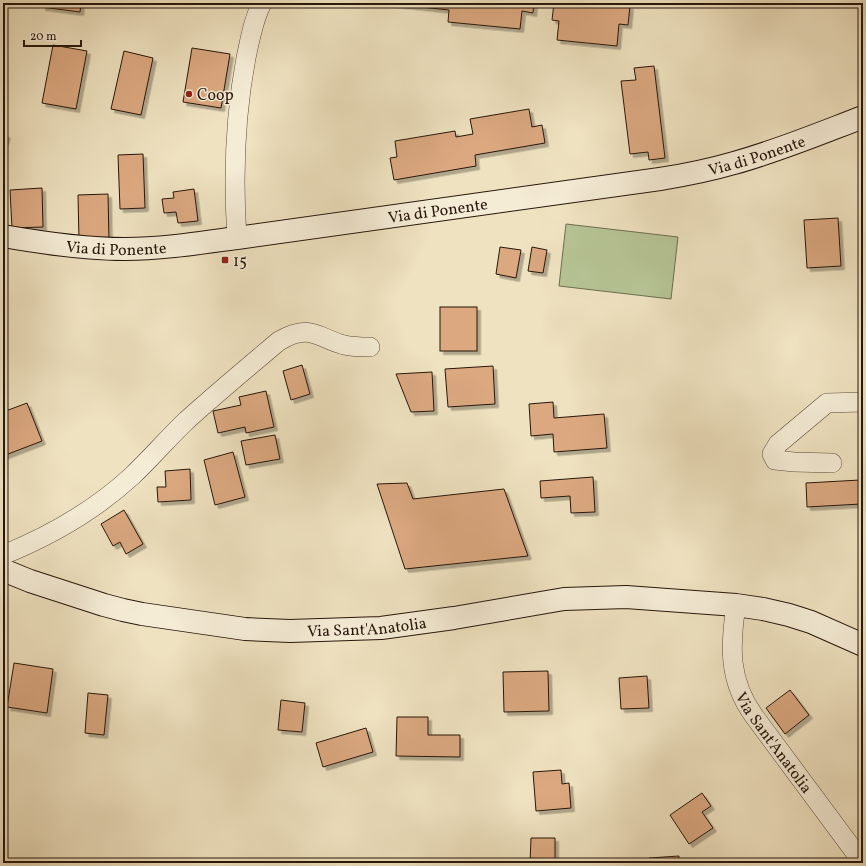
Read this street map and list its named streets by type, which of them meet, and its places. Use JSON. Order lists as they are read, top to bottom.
{
  "streets": {
    "main road": ["Via di Ponente", "Via Sant'Anatolia"]
  },
  "places": {
    "other": ["Coop"],
    "transit": ["15"]
  },
  "scale_bar": "20 m"
}
